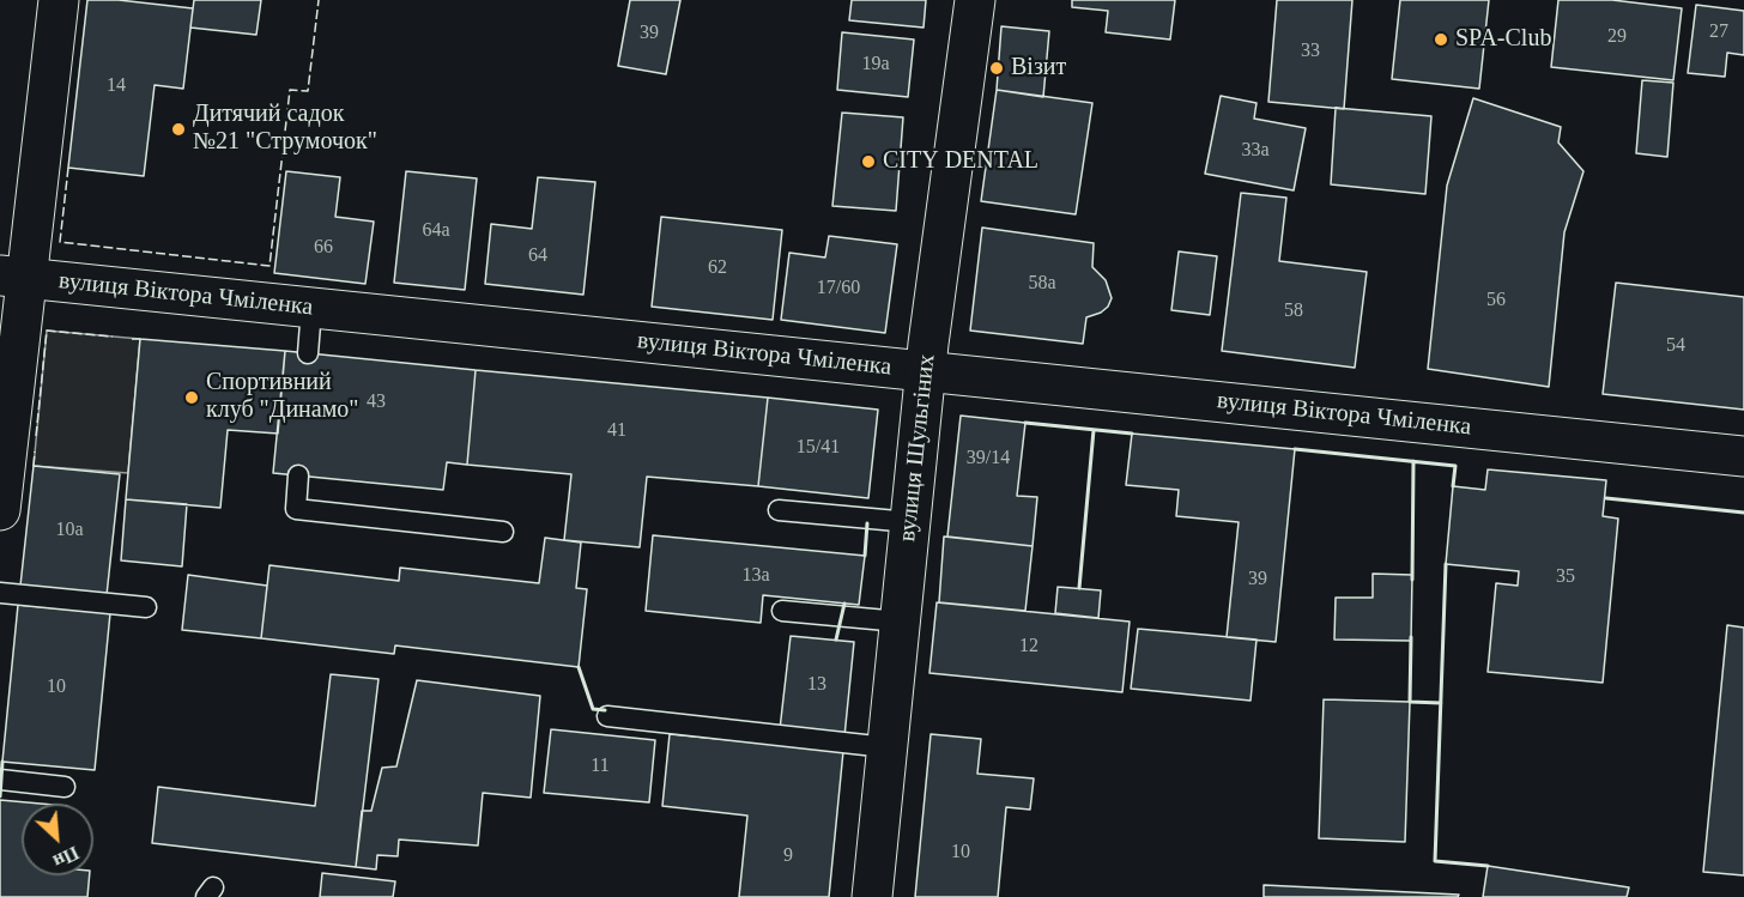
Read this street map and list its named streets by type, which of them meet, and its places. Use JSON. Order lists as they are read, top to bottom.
{
  "streets": {
    "street": ["вулиця Віктора Чміленка", "вулиця Шульгіних"]
  },
  "crossings": [
    ["вулиця Віктора Чміленка", "вулиця Шульгіних"]
  ],
  "places": [
    "SPA-Club",
    "Візит",
    "Дитячий садок №21 \"Струмочок\"",
    "CITY DENTAL",
    "Спортивний клуб \"Динамо\""
  ],
  "house_numbers": [
    "27",
    "39",
    "29",
    "33",
    "19а",
    "14",
    "33а",
    "64а",
    "66",
    "64",
    "62",
    "58а",
    "17/60",
    "56",
    "58",
    "54",
    "43",
    "41",
    "15/41",
    "39/14",
    "10а",
    "13а",
    "35",
    "39",
    "12",
    "13",
    "10",
    "11",
    "10",
    "9"
  ],
  "north": "bottom right"
}
